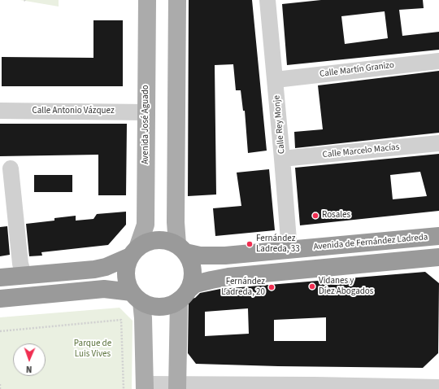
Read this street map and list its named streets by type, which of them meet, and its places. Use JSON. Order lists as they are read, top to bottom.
{
  "streets": {
    "highway": ["Avenida de Fernández Ladreda"],
    "main road": ["Avenida José Aguado"],
    "street": [
      "Calle Martín Granizo",
      "Calle Antonio Vázquez",
      "Calle Rey Monje",
      "Calle Marcelo Macías"
    ]
  },
  "crossings": [
    ["Calle Martín Granizo", "Calle Rey Monje"],
    ["Calle Antonio Vázquez", "Avenida José Aguado"],
    ["Avenida José Aguado", "Avenida de Fernández Ladreda"],
    ["Calle Rey Monje", "Calle Marcelo Macías"],
    ["Calle Rey Monje", "Avenida de Fernández Ladreda"]
  ],
  "parks": ["Parque de Luis Vives"],
  "places": [
    "Rosales",
    "Fernández Ladreda, 33",
    "Vidanes y Díez Abogados",
    "Fernández Ladreda, 20"
  ],
  "north": "bottom"
}
